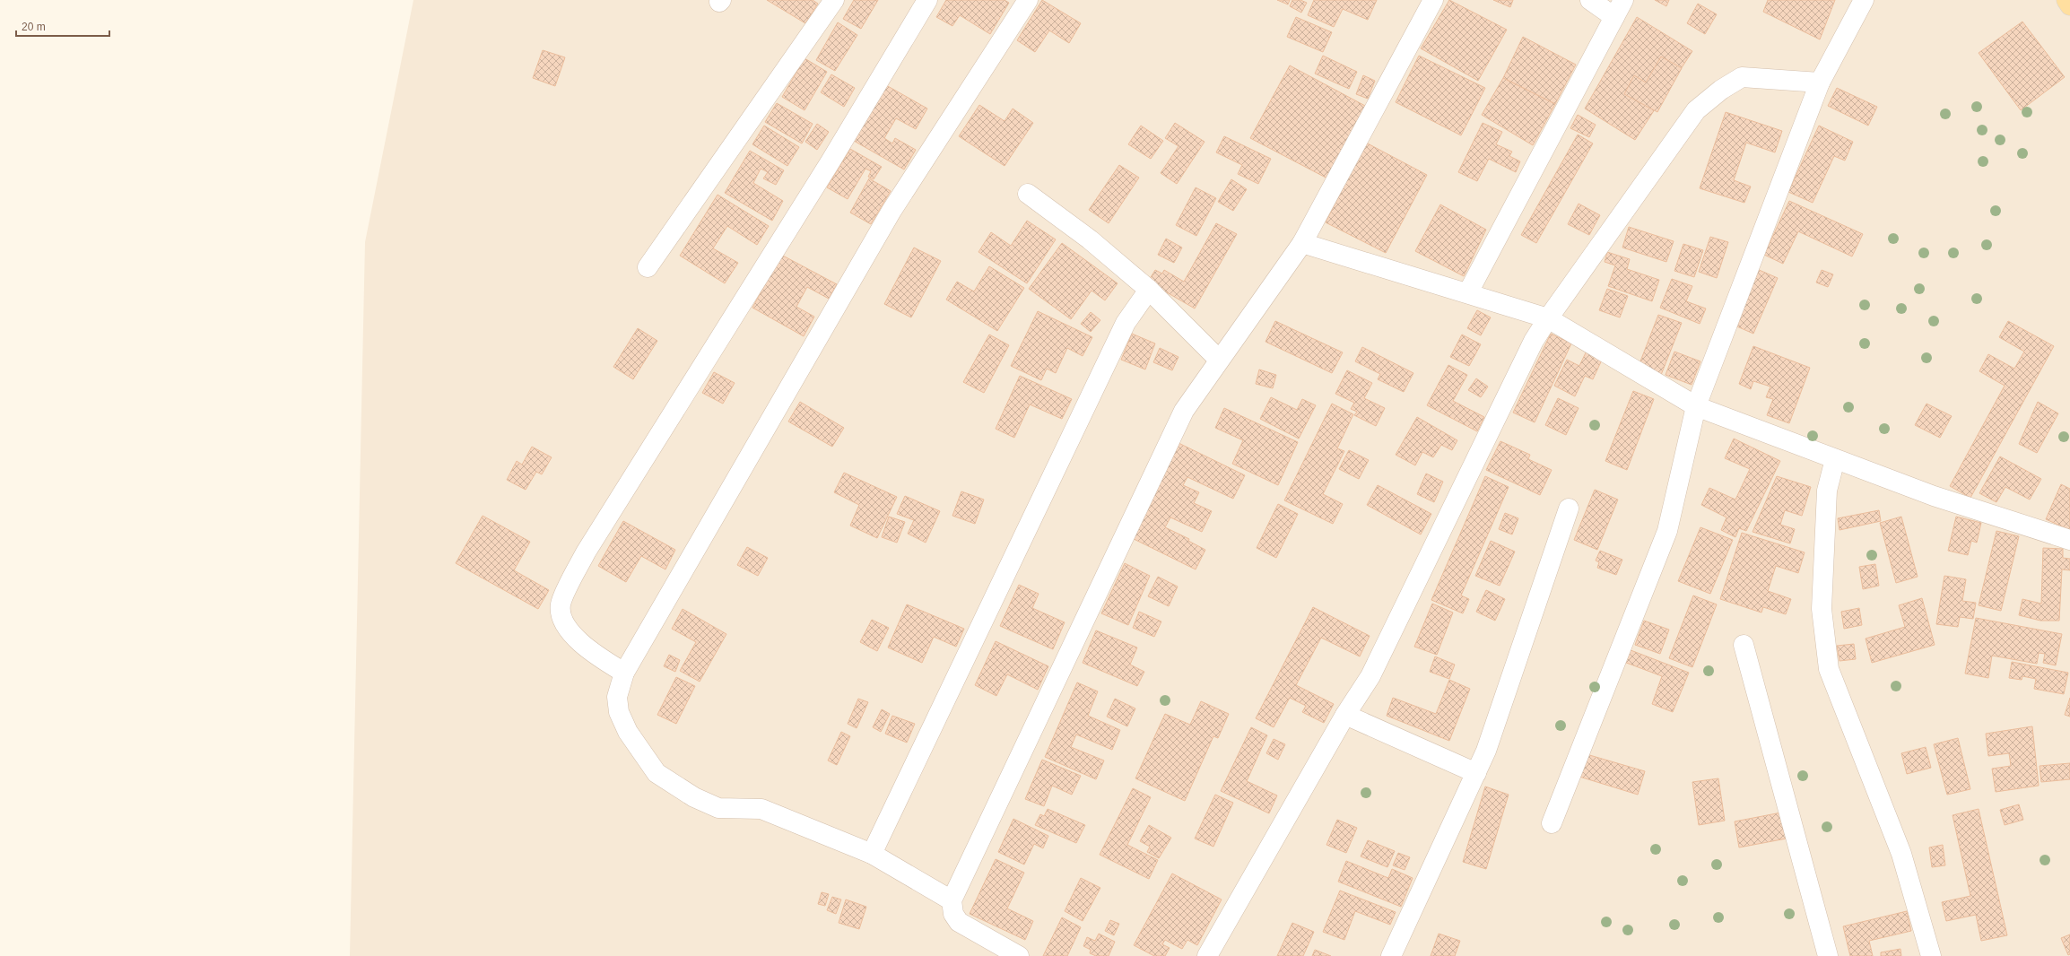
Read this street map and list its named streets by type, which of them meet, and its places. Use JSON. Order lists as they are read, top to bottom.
{
  "scale_bar": "20 m"
}
